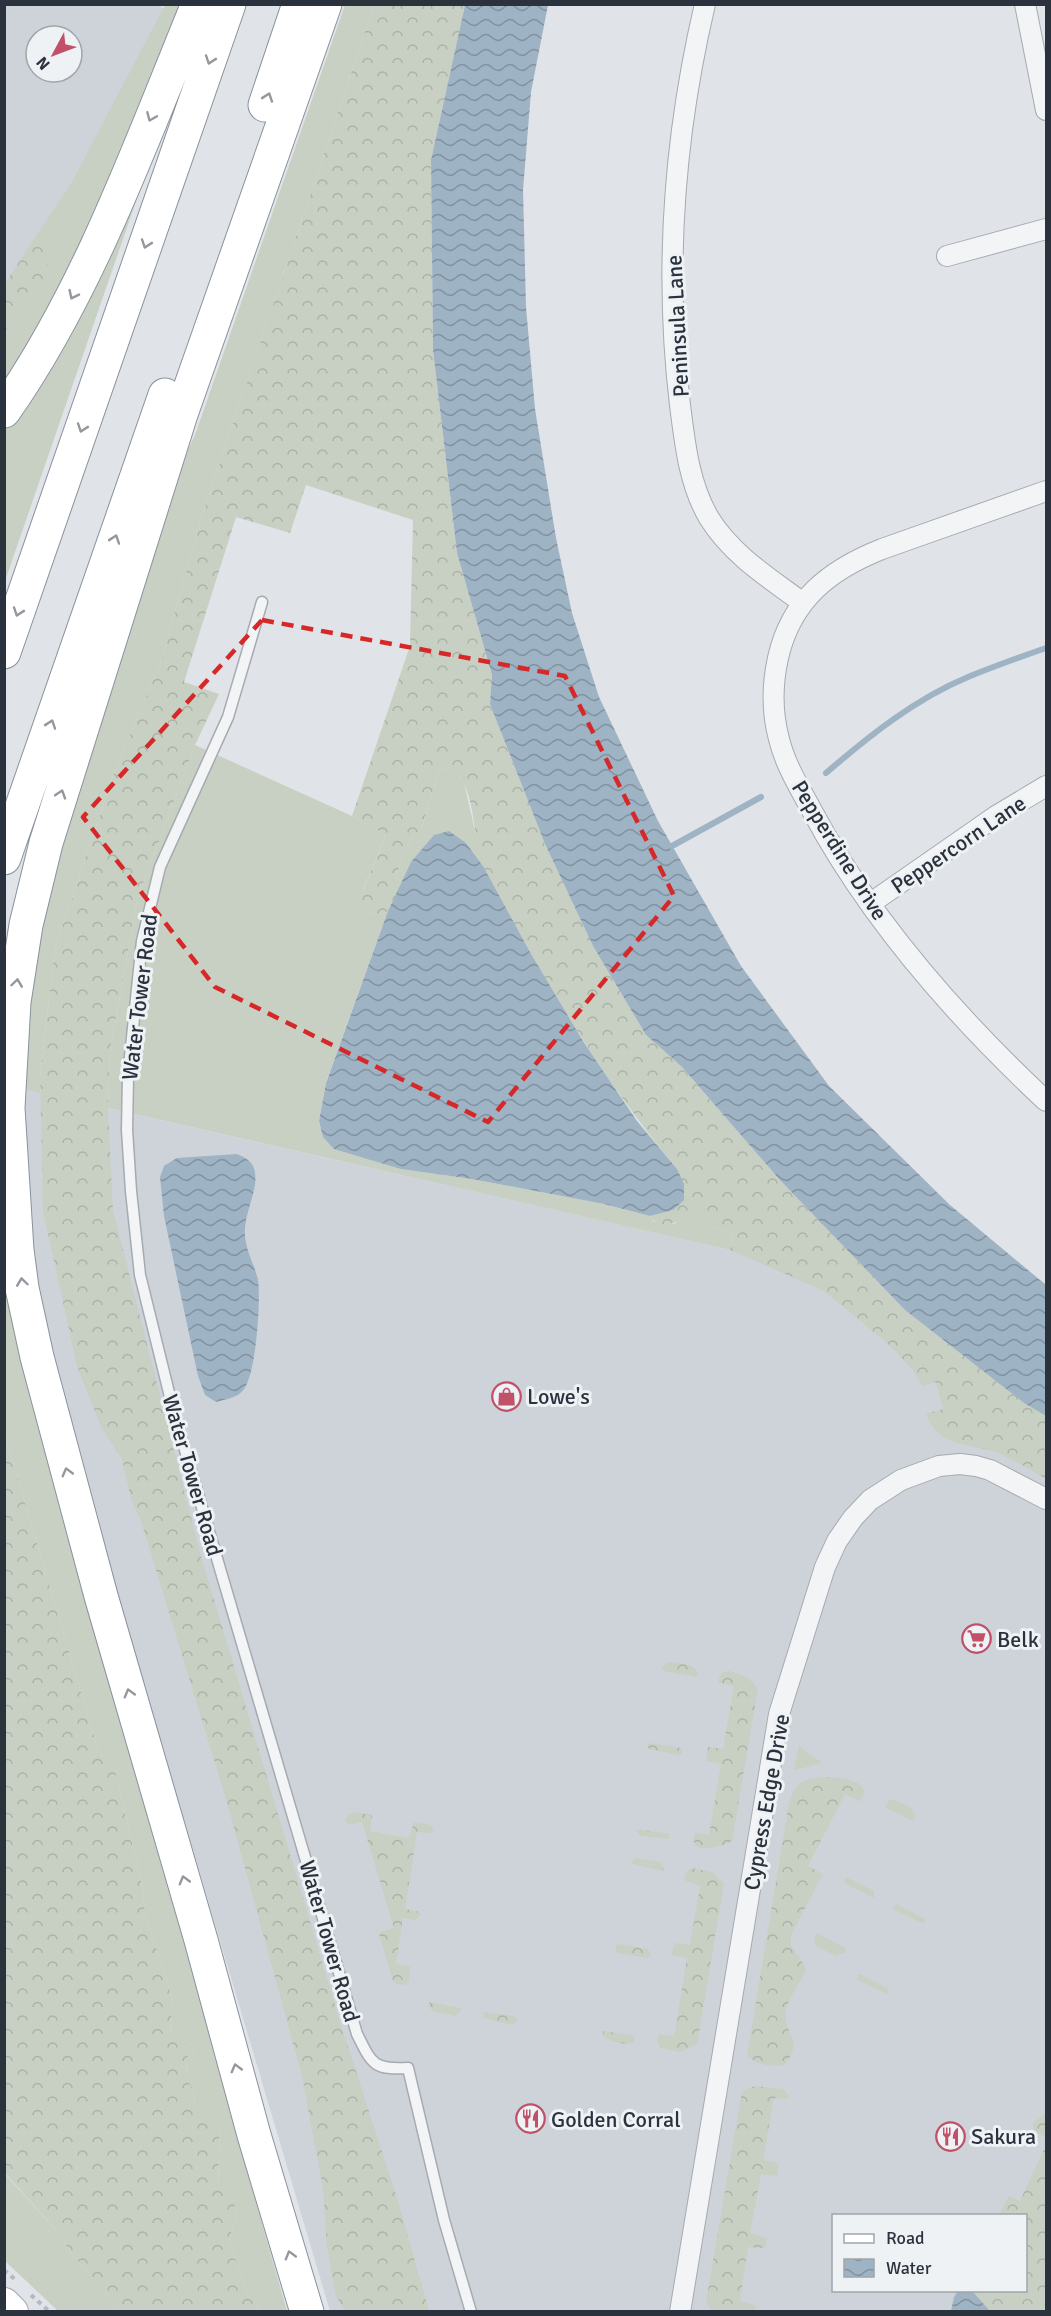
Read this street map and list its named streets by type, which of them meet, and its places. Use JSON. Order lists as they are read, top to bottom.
{
  "streets": {
    "street": [
      "Peninsula Lane",
      "Peppercorn Lane",
      "Pepperdine Drive",
      "Cypress Edge Drive"
    ],
    "lane": ["Water Tower Road"]
  },
  "crossings": [
    ["Peninsula Lane", "Pepperdine Drive"],
    ["Peppercorn Lane", "Pepperdine Drive"]
  ],
  "places": {
    "shop": ["Lowe's"],
    "supermarket": ["Belk"],
    "restaurant": ["Golden Corral", "Sakura"]
  },
  "legend": ["Road", "Water"],
  "north": "bottom left"
}
